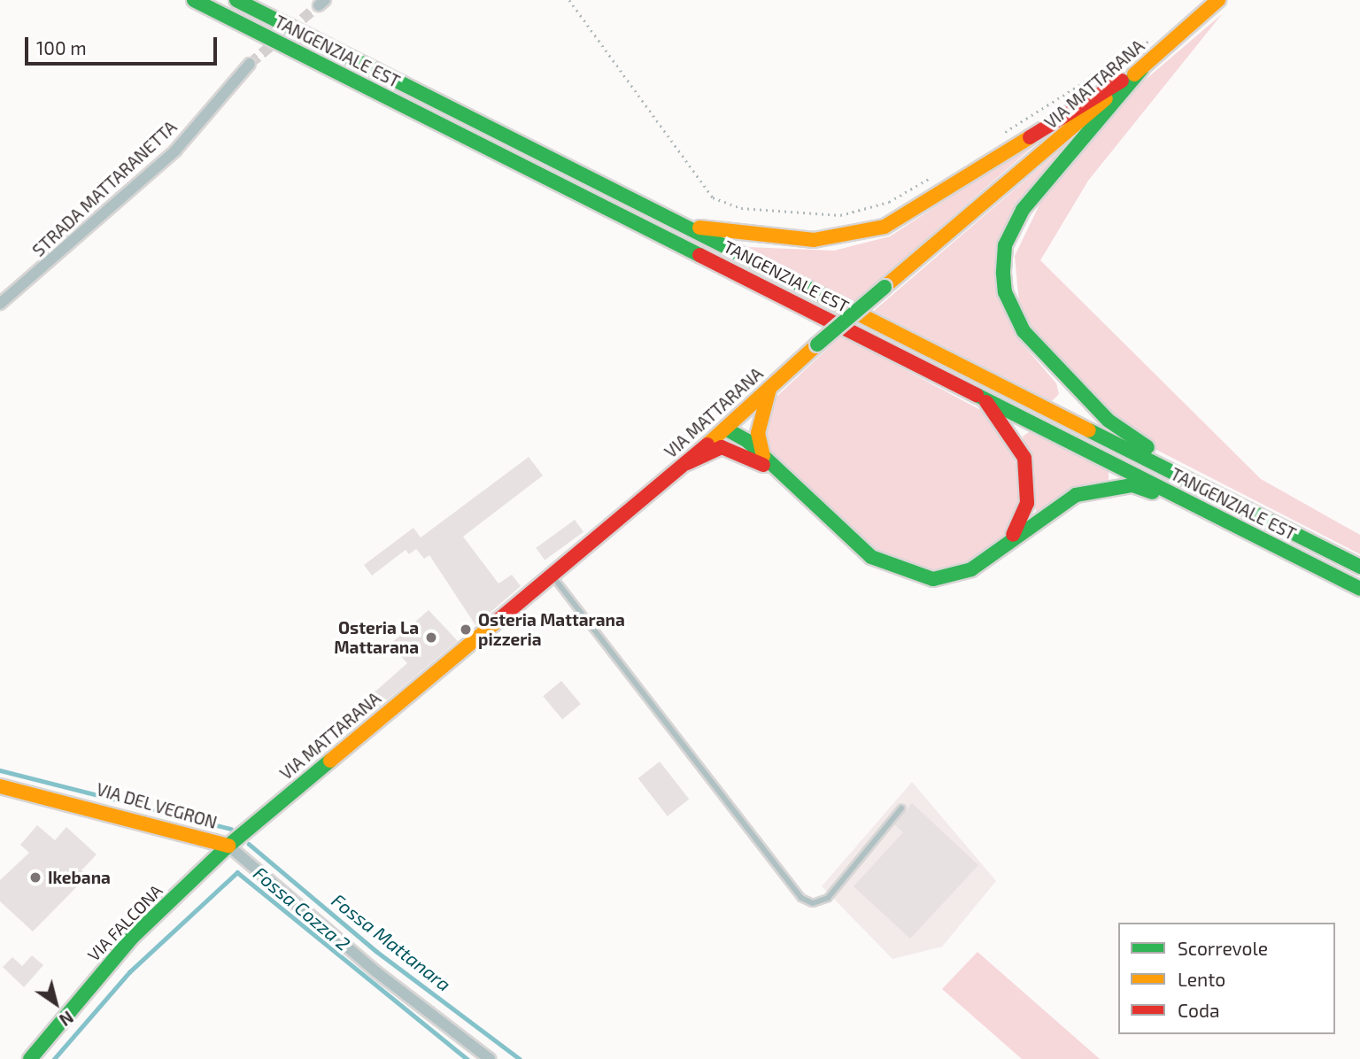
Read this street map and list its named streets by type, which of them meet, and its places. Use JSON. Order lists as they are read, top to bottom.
{
  "streets": {
    "main road": [
      "TANGENZIALE EST",
      "VIA MATTARANA",
      "VIA DEL VEGRON",
      "VIA FALCONA"
    ],
    "street": ["STRADA MATTARANETTA"]
  },
  "crossings": [
    ["VIA MATTARANA", "VIA DEL VEGRON"],
    ["VIA MATTARANA", "VIA FALCONA"],
    ["VIA DEL VEGRON", "VIA FALCONA"]
  ],
  "water": ["Fossa Cozza 2", "Fossa Mattanara"],
  "places": ["Osteria Mattarana pizzeria", "Osteria La Mattarana", "Ikebana"],
  "legend": ["Scorrevole", "Lento", "Coda"],
  "scale_bar": "100 m",
  "north": "bottom right"
}
